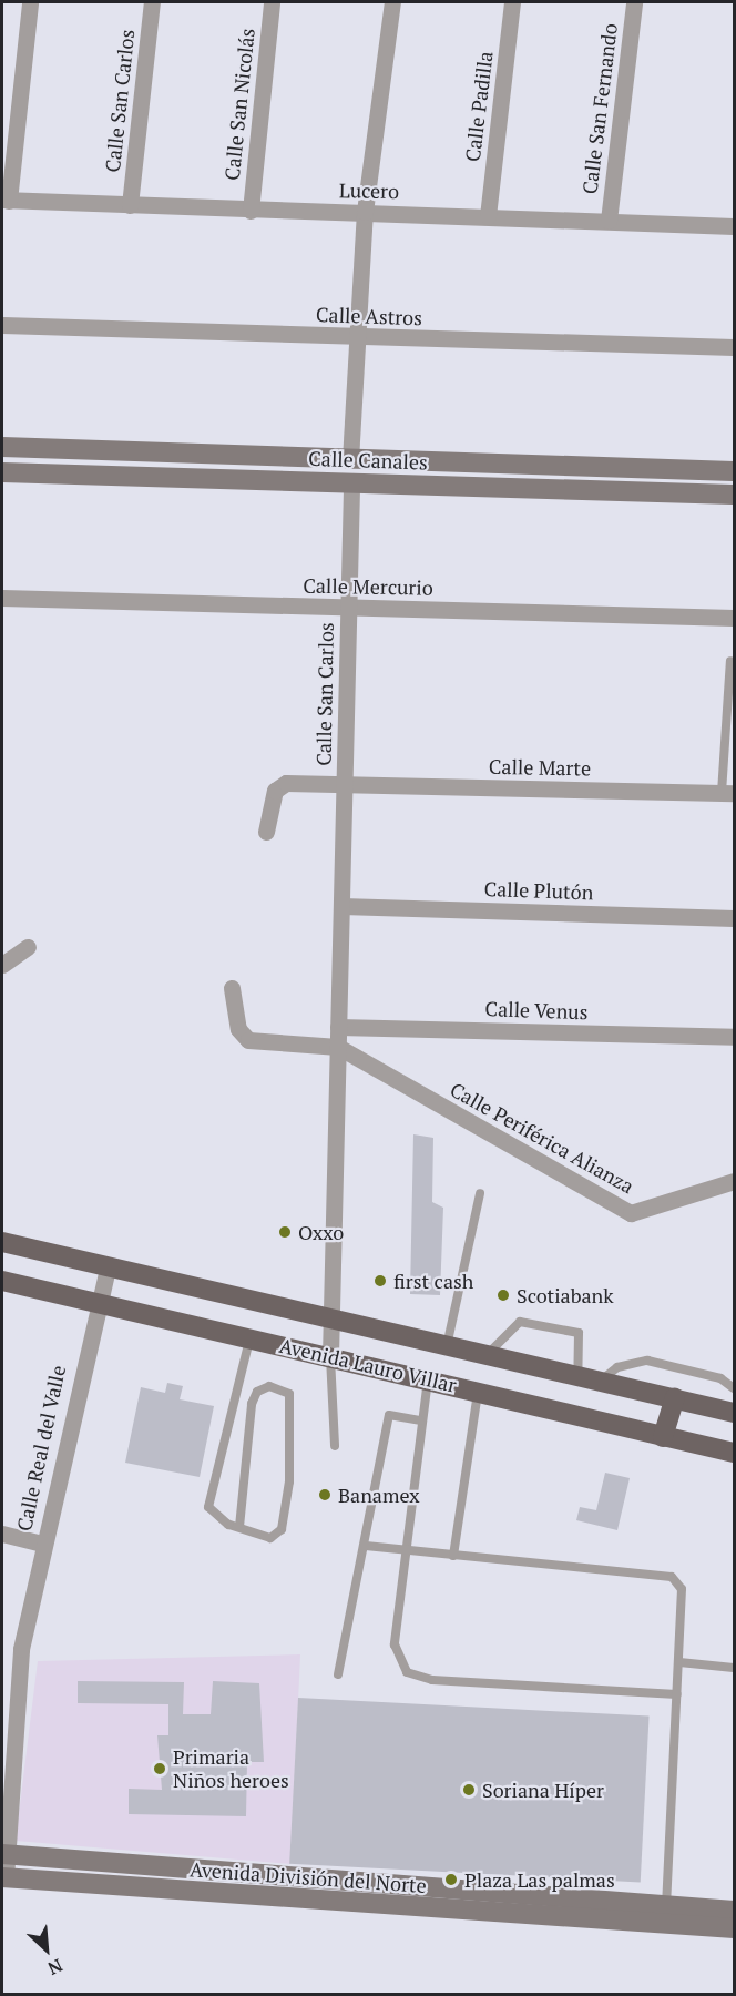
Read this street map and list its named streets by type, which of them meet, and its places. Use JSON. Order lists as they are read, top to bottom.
{
  "streets": {
    "main road": ["Calle Canales", "Avenida Lauro Villar", "Avenida División del Norte"],
    "street": [
      "Calle San Carlos",
      "Calle San Nicolás",
      "Calle Padilla",
      "Calle San Fernando",
      "Lucero",
      "Calle Astros",
      "Calle Mercurio",
      "Calle Marte",
      "Calle Plutón",
      "Calle Venus",
      "Calle Periférica Alianza",
      "Calle Real del Valle"
    ]
  },
  "crossings": [
    ["Calle San Carlos", "Lucero"],
    ["Calle San Carlos", "Calle Canales"],
    ["Calle San Carlos", "Calle Mercurio"],
    ["Calle San Carlos", "Calle Marte"],
    ["Calle San Carlos", "Calle Plutón"],
    ["Calle San Carlos", "Calle Venus"],
    ["Calle San Carlos", "Calle Periférica Alianza"],
    ["Calle San Carlos", "Avenida Lauro Villar"],
    ["Calle San Nicolás", "Lucero"],
    ["Calle Padilla", "Lucero"],
    ["Calle San Fernando", "Lucero"],
    ["Avenida Lauro Villar", "Calle Real del Valle"],
    ["Calle Real del Valle", "Avenida División del Norte"]
  ],
  "places": [
    "Oxxo",
    "first cash",
    "Scotiabank",
    "Banamex",
    "Primaria Niños heroes",
    "Soriana Híper",
    "Plaza Las palmas"
  ],
  "north": "bottom right"
}
